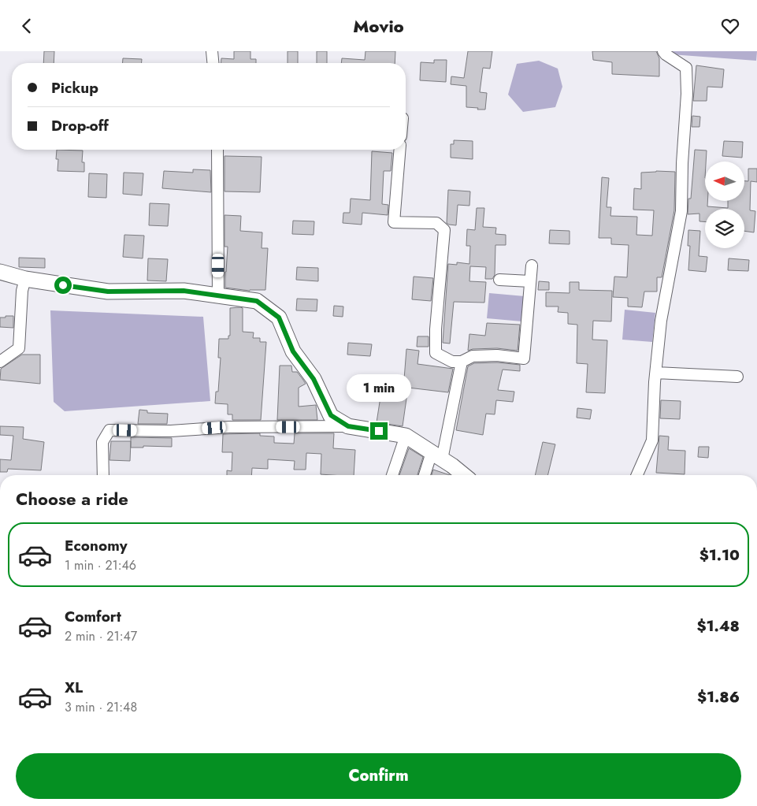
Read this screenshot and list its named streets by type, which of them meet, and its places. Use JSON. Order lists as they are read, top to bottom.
{
  "north": "left",
  "page": {
    "header": "Movio",
    "banner": ["Pickup", "Drop-off"],
    "bubble": "1 min",
    "heading": "Choose a ride",
    "list": [
      {
        "name": "Economy",
        "note": "1 min · 21:46",
        "value": "$1.10"
      },
      {
        "name": "Comfort",
        "note": "2 min · 21:47",
        "value": "$1.48"
      },
      {
        "name": "XL",
        "note": "3 min · 21:48",
        "value": "$1.86"
      }
    ],
    "buttons": "Confirm"
  }
}
